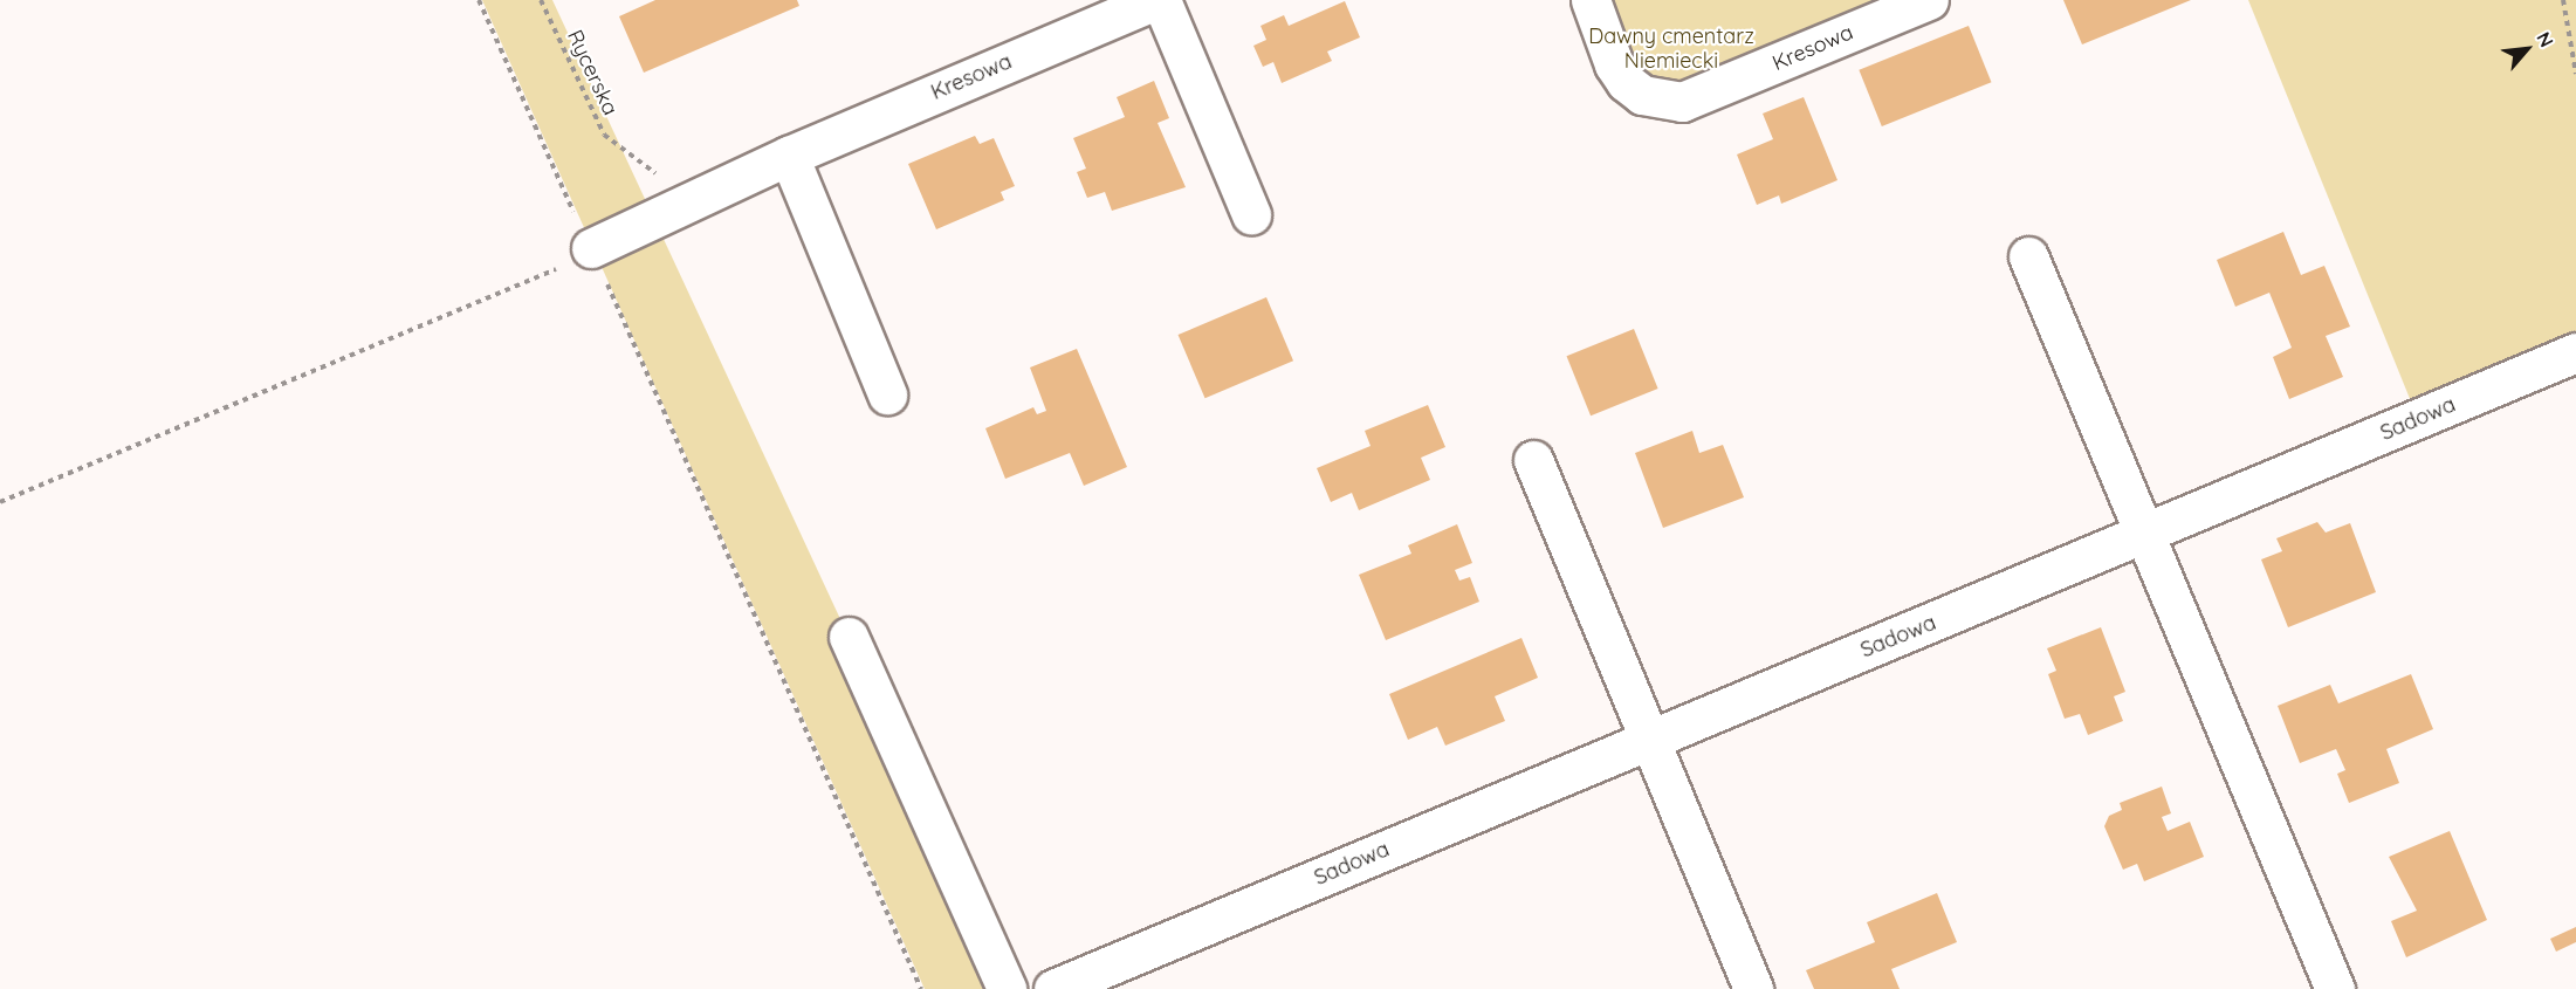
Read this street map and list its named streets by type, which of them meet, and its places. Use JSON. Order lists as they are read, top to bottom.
{
  "streets": {
    "street": ["Kresowa", "Sadowa"],
    "path": ["Rycerska"]
  },
  "crossings": [
    ["Kresowa", "Rycerska"]
  ],
  "parks": ["Dawny cmentarz Niemiecki"],
  "north": "top right"
}
